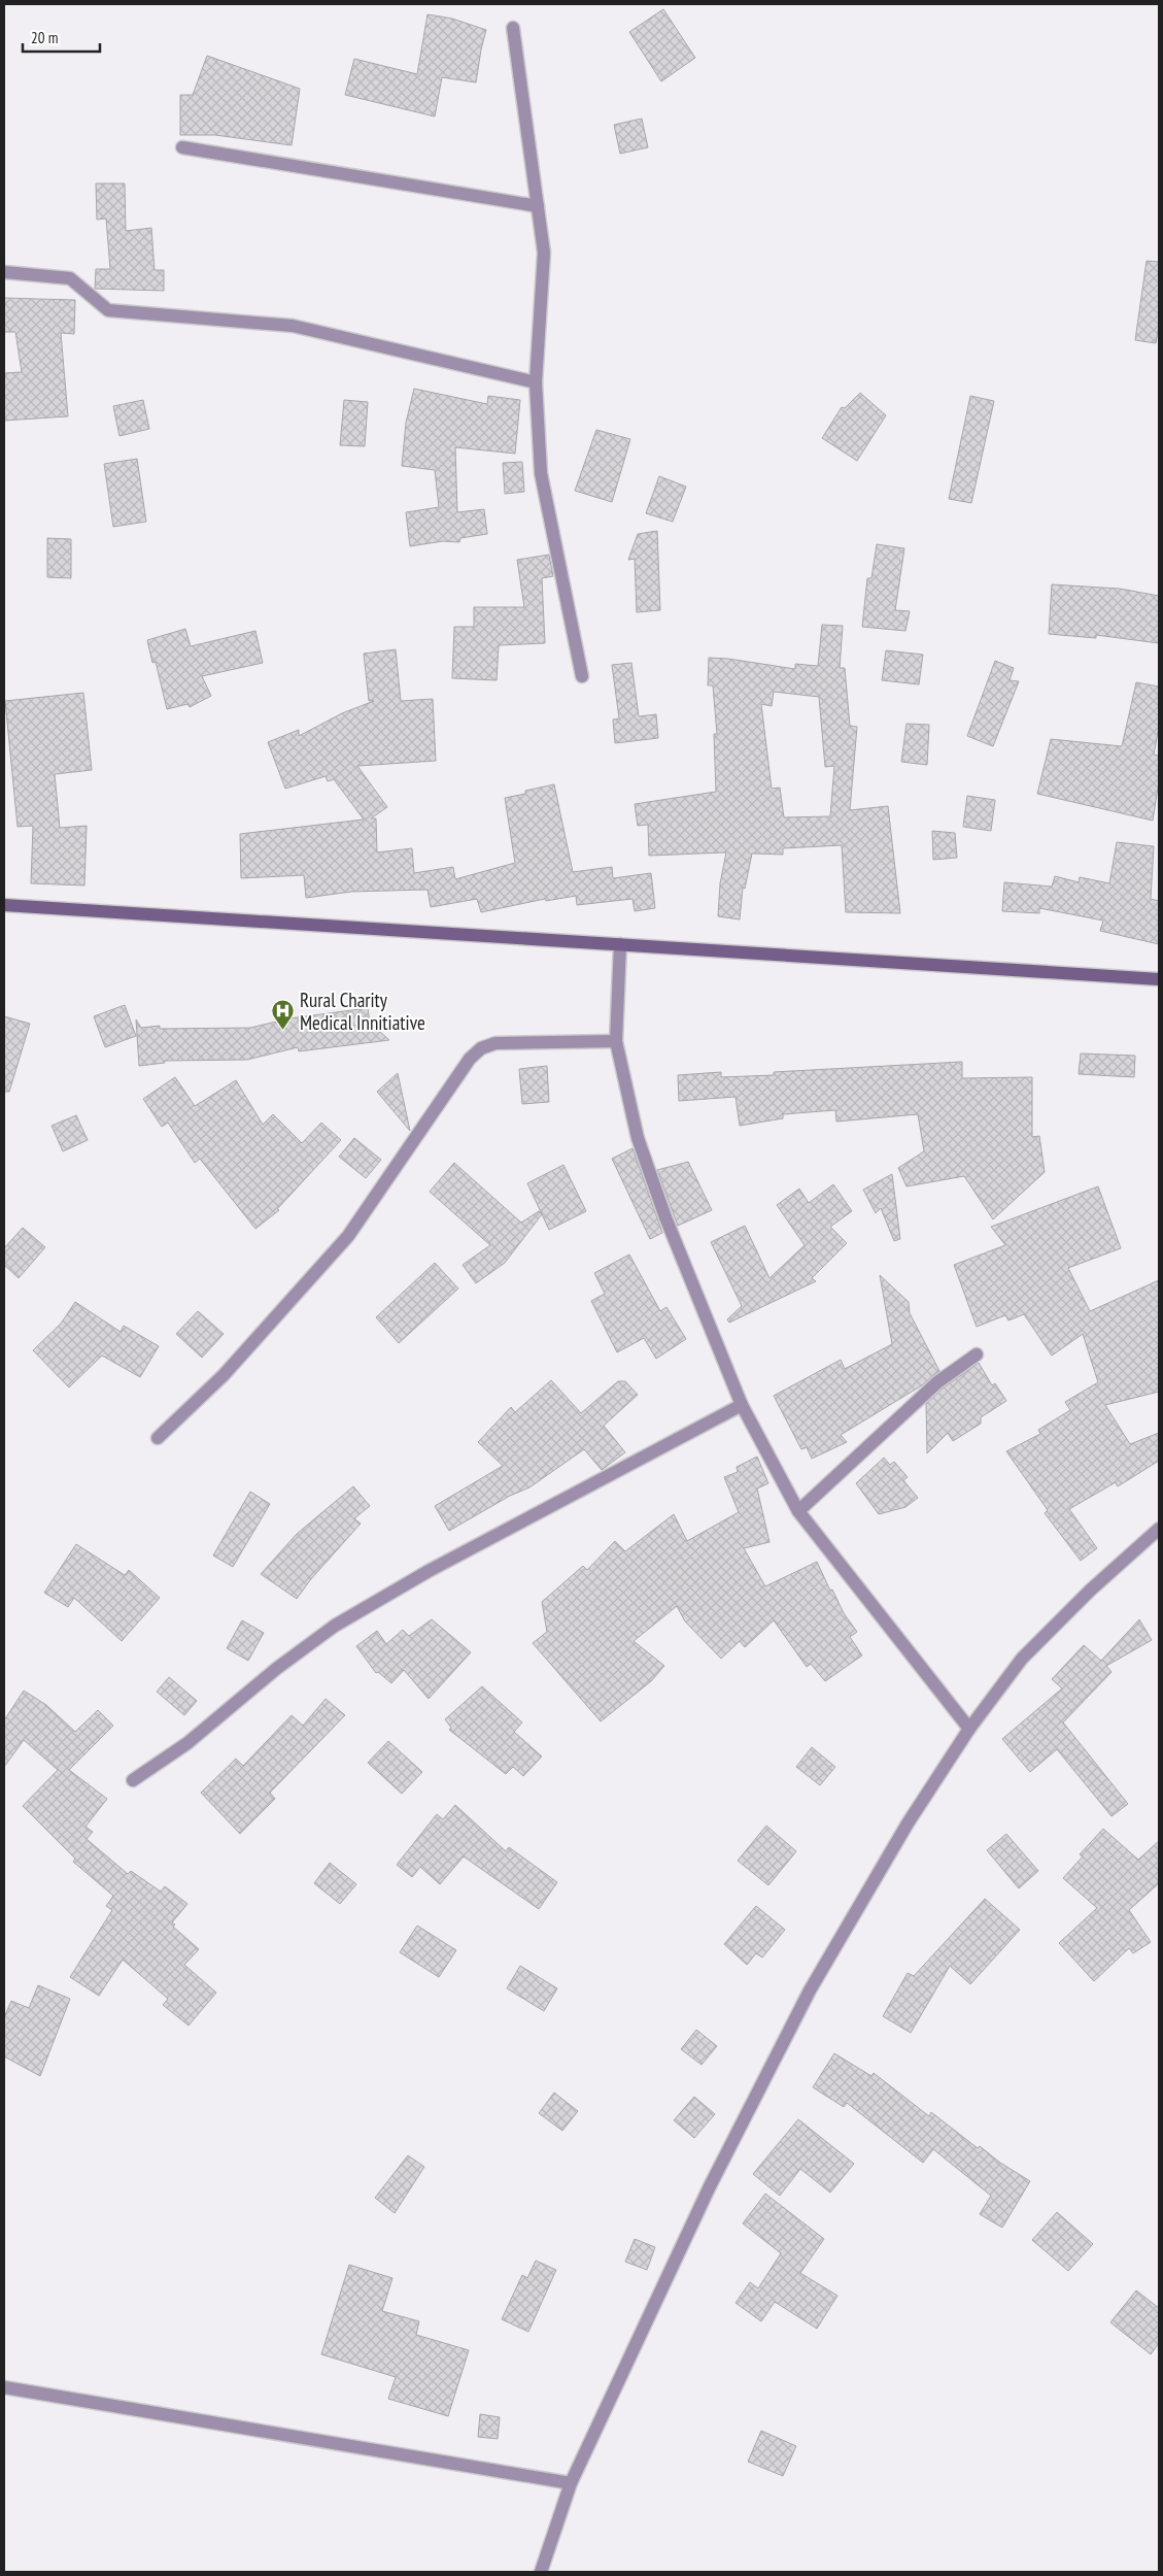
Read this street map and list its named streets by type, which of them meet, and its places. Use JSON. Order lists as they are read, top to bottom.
{
  "places": {
    "hospital": ["Rural Charity Medical Innitiative"]
  },
  "scale_bar": "20 m"
}
